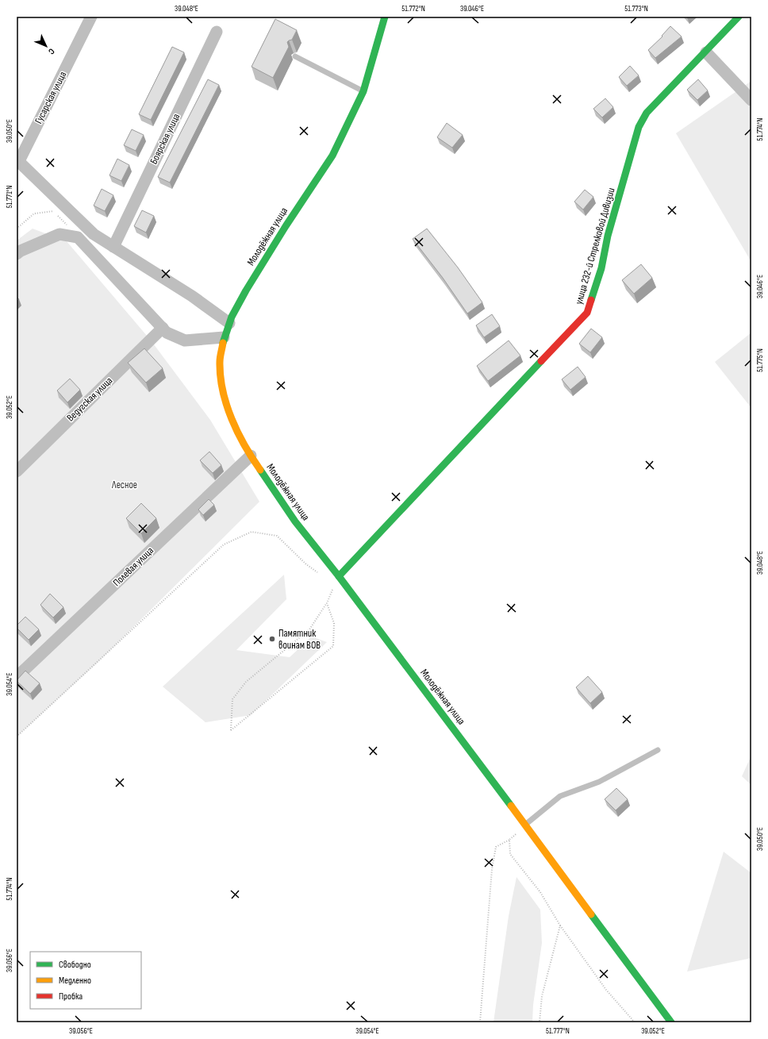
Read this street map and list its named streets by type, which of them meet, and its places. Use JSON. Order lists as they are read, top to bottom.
{
  "streets": {
    "main road": ["Молодёжная улица", "улица 232-й Стрелковой Дивизии"],
    "street": [
      "Гусарская улица",
      "Боярская улица",
      "Ведугская улица",
      "Полевая улица"
    ]
  },
  "crossings": [
    ["Молодёжная улица", "улица 232-й Стрелковой Дивизии"],
    ["Молодёжная улица", "Полевая улица"]
  ],
  "parks": ["Лесное"],
  "places": ["Памятник воинам ВОВ"],
  "legend": ["Свободно", "Медленно", "Пробка"],
  "north": "bottom right",
  "coordinates": [
    "39.048°E",
    "51.772°N",
    "39.046°E",
    "51.773°N",
    "51.774°N",
    "39.050°E",
    "51.771°N",
    "51.775°N",
    "39.052°E",
    "39.054°E",
    "39.056°E",
    "51.777°N"
  ]
}
